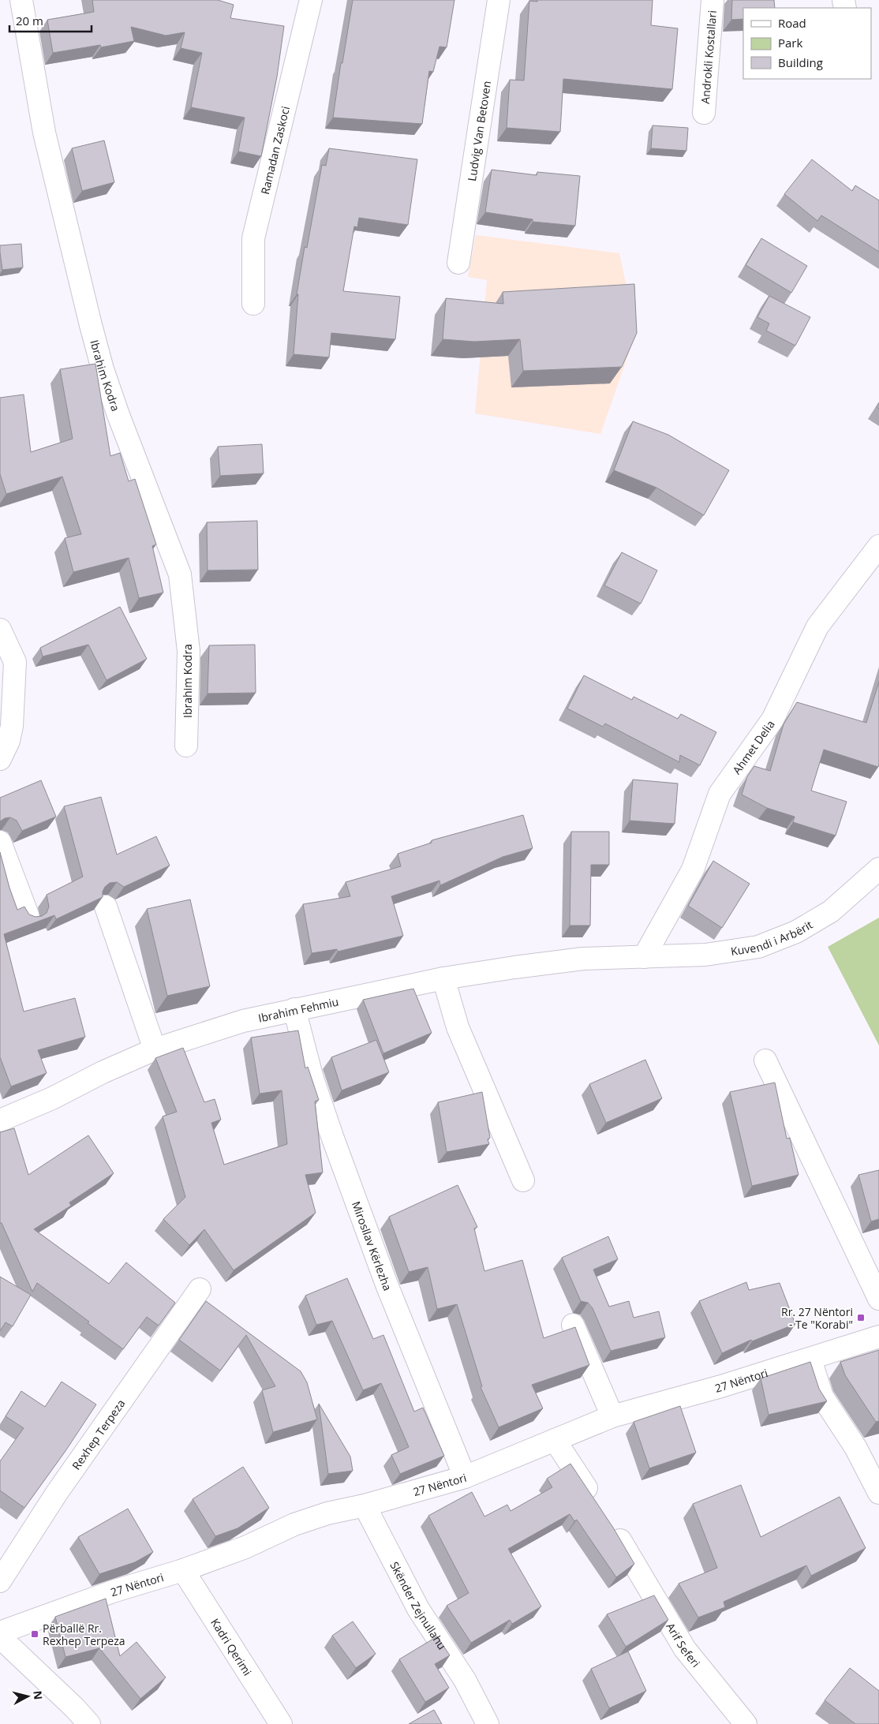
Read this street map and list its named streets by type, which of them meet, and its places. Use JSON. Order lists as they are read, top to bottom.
{
  "streets": {
    "street": [
      "Androkli Kostallari",
      "Ludvig Van Betoven",
      "Ramadan Zaskoci",
      "Ibrahim Kodra",
      "Ahmet Delia",
      "Kuvendi i Arbërit",
      "Ibrahim Fehmiu",
      "Mirosllav Kërlezha",
      "27 Nëntori",
      "Rexhep Terpeza",
      "Skënder Zejnullahu",
      "Arif Seferi",
      "Kadri Qerimi"
    ]
  },
  "crossings": [
    ["Ahmet Delia", "Kuvendi i Arbërit"],
    ["Ahmet Delia", "Ibrahim Fehmiu"],
    ["Kuvendi i Arbërit", "Ibrahim Fehmiu"],
    ["Ibrahim Fehmiu", "Mirosllav Kërlezha"],
    ["Mirosllav Kërlezha", "27 Nëntori"],
    ["27 Nëntori", "Skënder Zejnullahu"],
    ["27 Nëntori", "Kadri Qerimi"]
  ],
  "places": {
    "transit": ["Rr. 27 Nëntori - Te \"Korabi\"", "Përballë Rr. Rexhep Terpeza"]
  },
  "legend": ["Road", "Park", "Building"],
  "scale_bar": "20 m",
  "north": "right"
}
